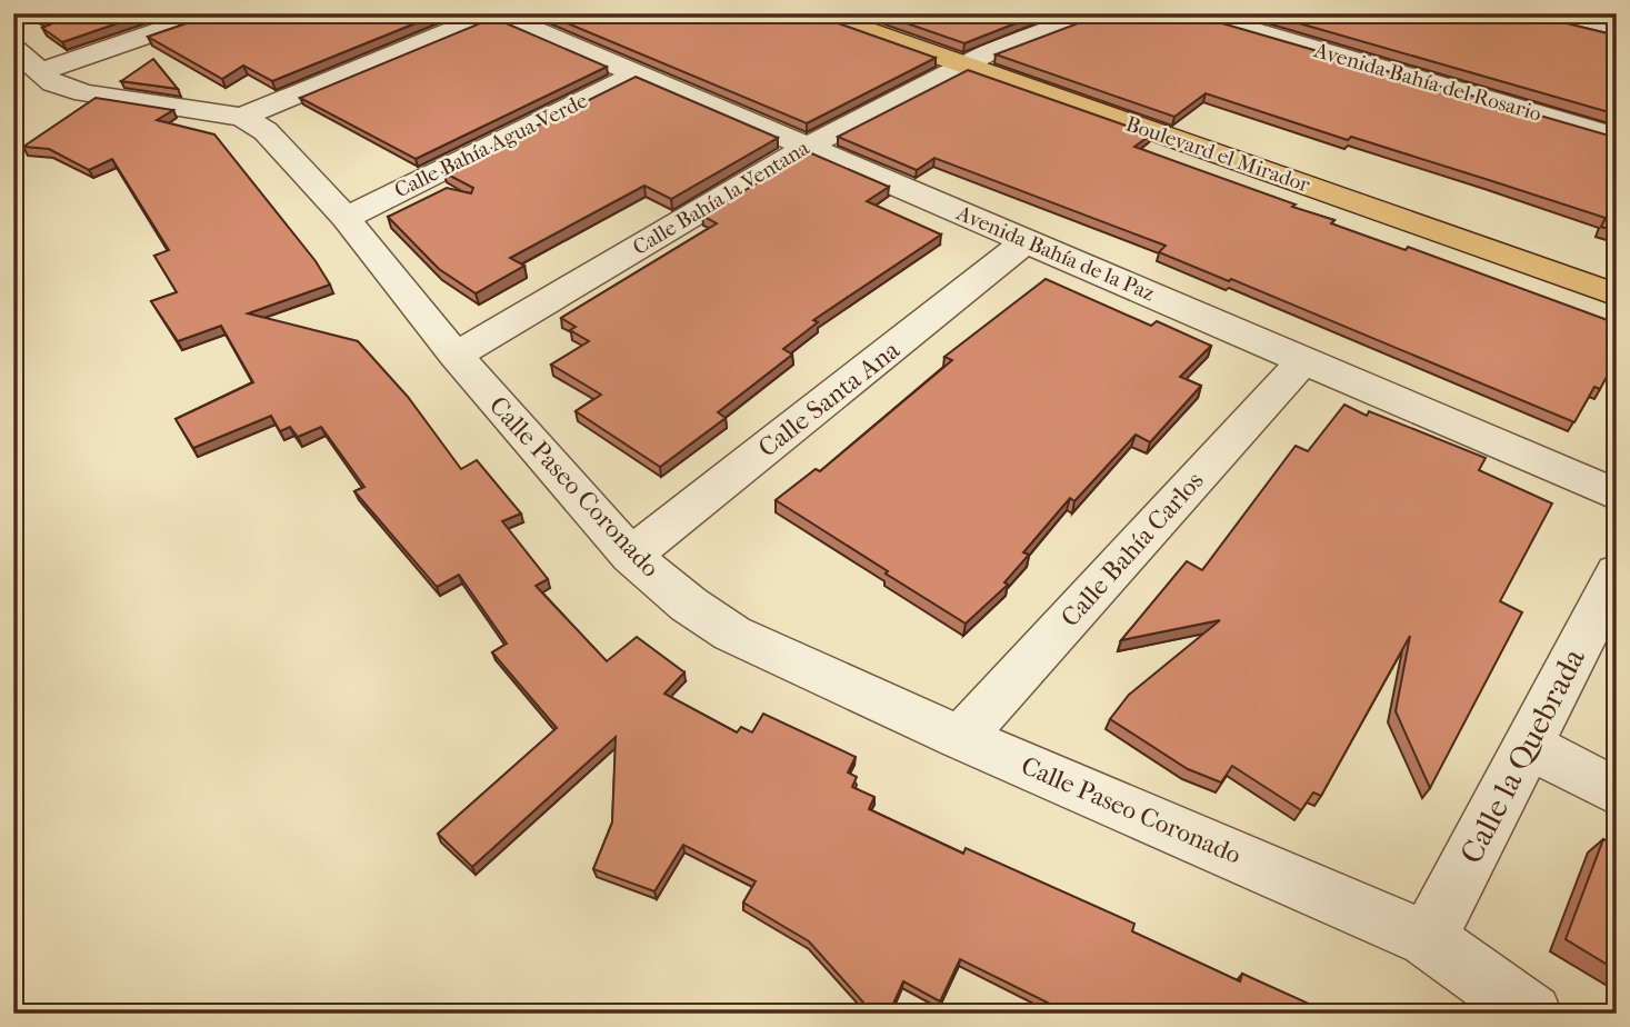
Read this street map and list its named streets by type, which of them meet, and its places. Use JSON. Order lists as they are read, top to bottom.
{
  "streets": {
    "main road": ["Boulevard el Mirador"],
    "street": [
      "Avenida Bahía del Rosario",
      "Calle Bahía Agua Verde",
      "Calle Bahía la Ventana",
      "Avenida Bahía de la Paz",
      "Calle Santa Ana",
      "Calle Paseo Coronado",
      "Calle Bahía Carlos",
      "Calle la Quebrada"
    ]
  },
  "crossings": [
    ["Calle Bahía Agua Verde", "Avenida Bahía de la Paz"],
    ["Calle Bahía Agua Verde", "Calle Paseo Coronado"],
    ["Boulevard el Mirador", "Calle Bahía la Ventana"],
    ["Calle Bahía la Ventana", "Avenida Bahía de la Paz"],
    ["Calle Bahía la Ventana", "Calle Paseo Coronado"],
    ["Avenida Bahía de la Paz", "Calle Santa Ana"],
    ["Avenida Bahía de la Paz", "Calle Bahía Carlos"],
    ["Calle Santa Ana", "Calle Paseo Coronado"],
    ["Calle Paseo Coronado", "Calle Bahía Carlos"],
    ["Calle Paseo Coronado", "Calle la Quebrada"]
  ]
}
